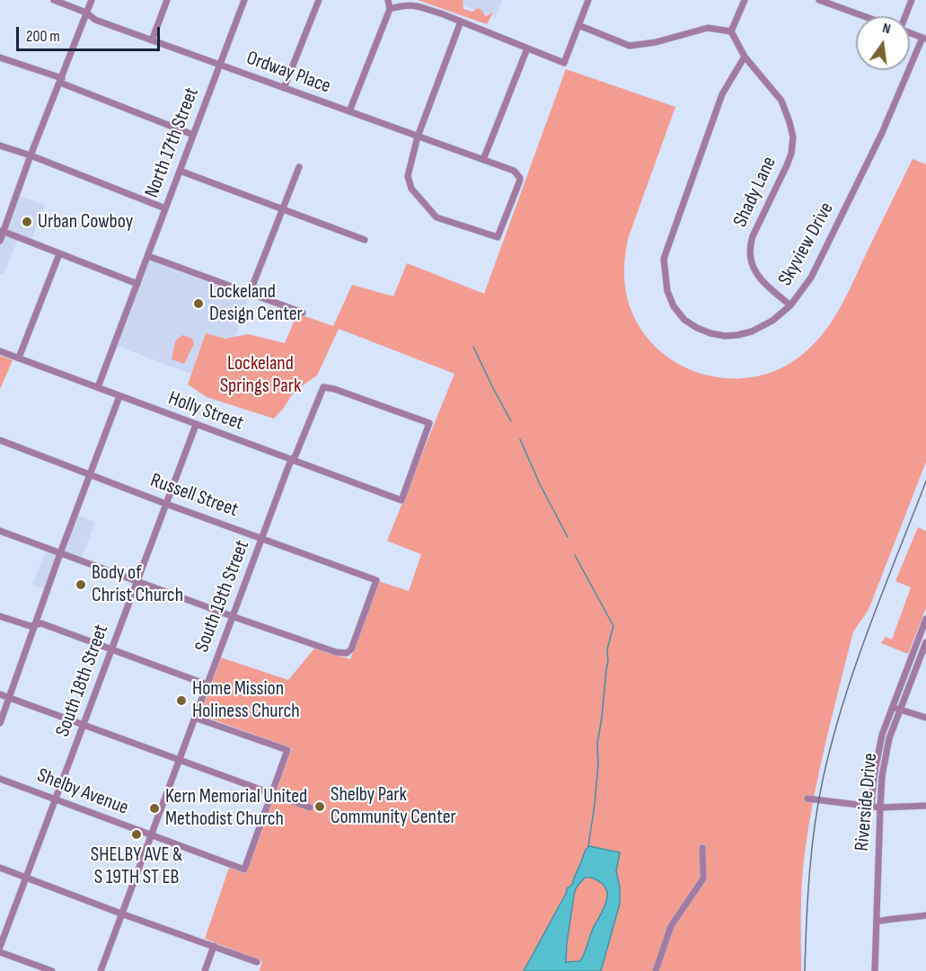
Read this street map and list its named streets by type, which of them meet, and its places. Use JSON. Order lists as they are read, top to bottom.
{
  "streets": {
    "street": [
      "Ordway Place",
      "North 17th Street",
      "Shady Lane",
      "Skyview Drive",
      "Holly Street",
      "Russell Street",
      "South 19th Street",
      "South 18th Street",
      "Shelby Avenue",
      "Riverside Drive"
    ]
  },
  "crossings": [
    ["Ordway Place", "North 17th Street"],
    ["North 17th Street", "Holly Street"],
    ["Shady Lane", "Skyview Drive"],
    ["Holly Street", "South 19th Street"],
    ["Holly Street", "South 18th Street"],
    ["Russell Street", "South 19th Street"],
    ["Russell Street", "South 18th Street"],
    ["South 19th Street", "Shelby Avenue"],
    ["South 18th Street", "Shelby Avenue"]
  ],
  "parks": ["Lockeland Springs Park"],
  "places": [
    "Urban Cowboy",
    "Lockeland Design Center",
    "Body of Christ Church",
    "Home Mission Holiness Church",
    "Shelby Park Community Center",
    "Kern Memorial United Methodist Church",
    "SHELBY AVE & S 19TH ST EB"
  ],
  "scale_bar": "200 m",
  "north": "top"
}
